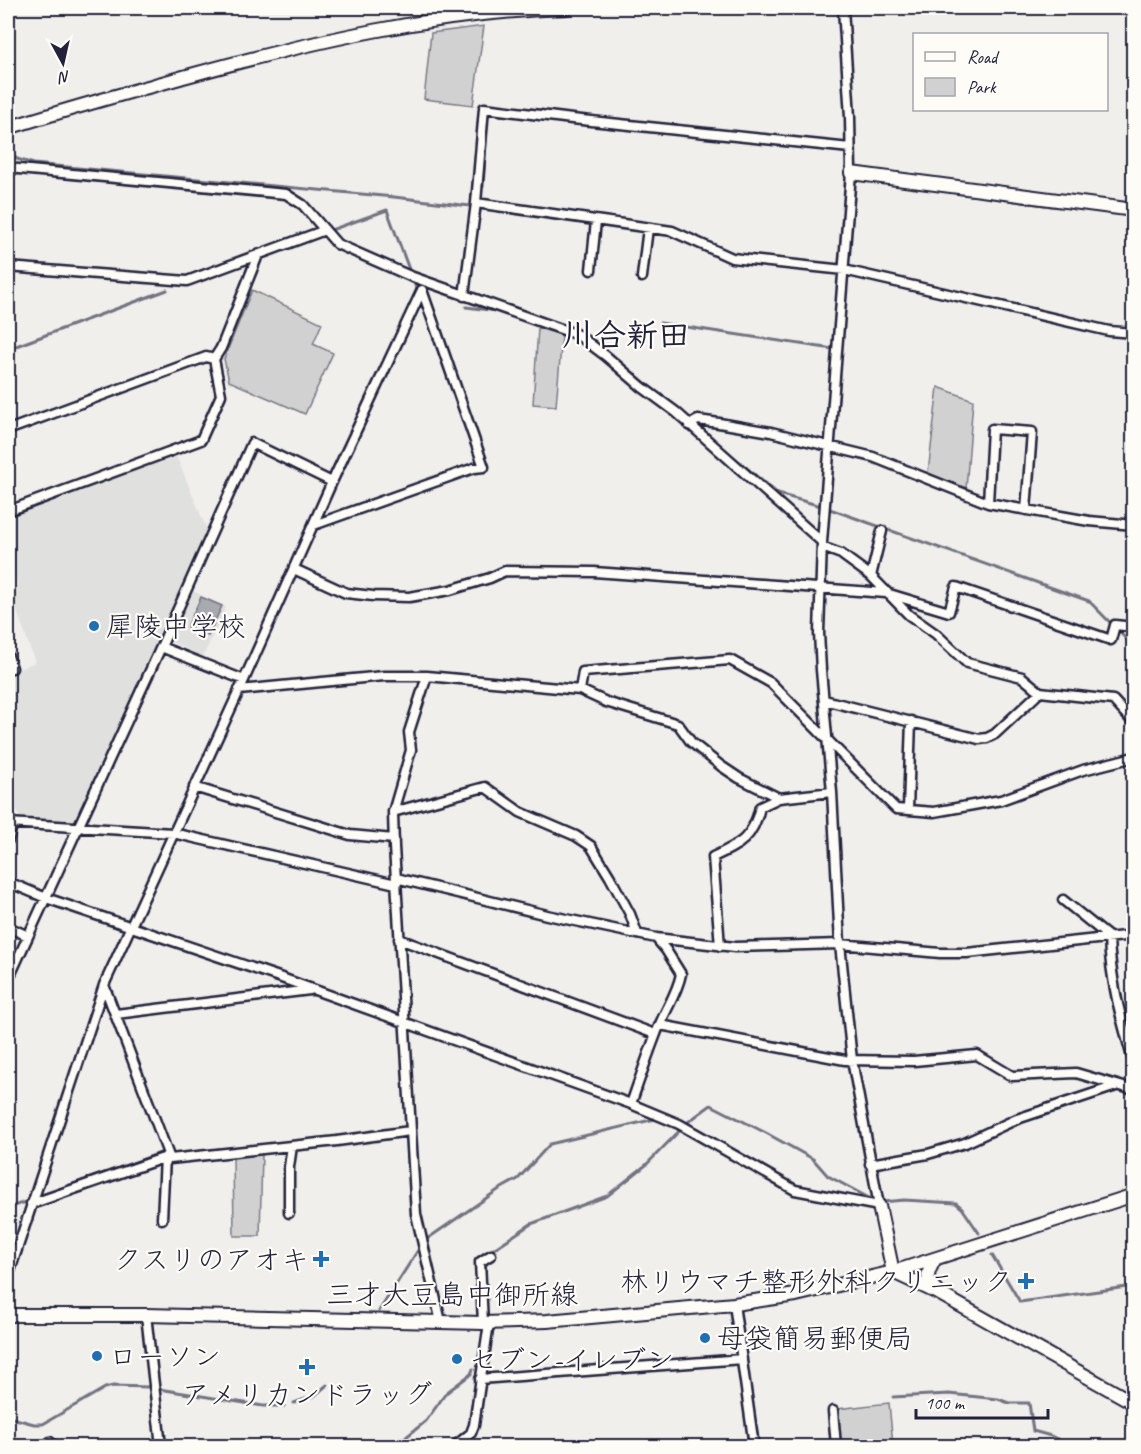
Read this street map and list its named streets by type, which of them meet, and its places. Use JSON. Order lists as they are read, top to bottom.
{
  "streets": {
    "street": ["三才大豆島中御所線"]
  },
  "districts": ["川合新田"],
  "places": {
    "other": [
      "犀陵中学校",
      "母袋簡易郵便局",
      "ローソン",
      "セブン-イレブン"
    ],
    "health": ["クスリのアオキ", "林リウマチ整形外科クリニック", "アメリカンドラッグ"]
  },
  "legend": ["Road", "Park"],
  "scale_bar": "100 m",
  "north": "bottom"
}
